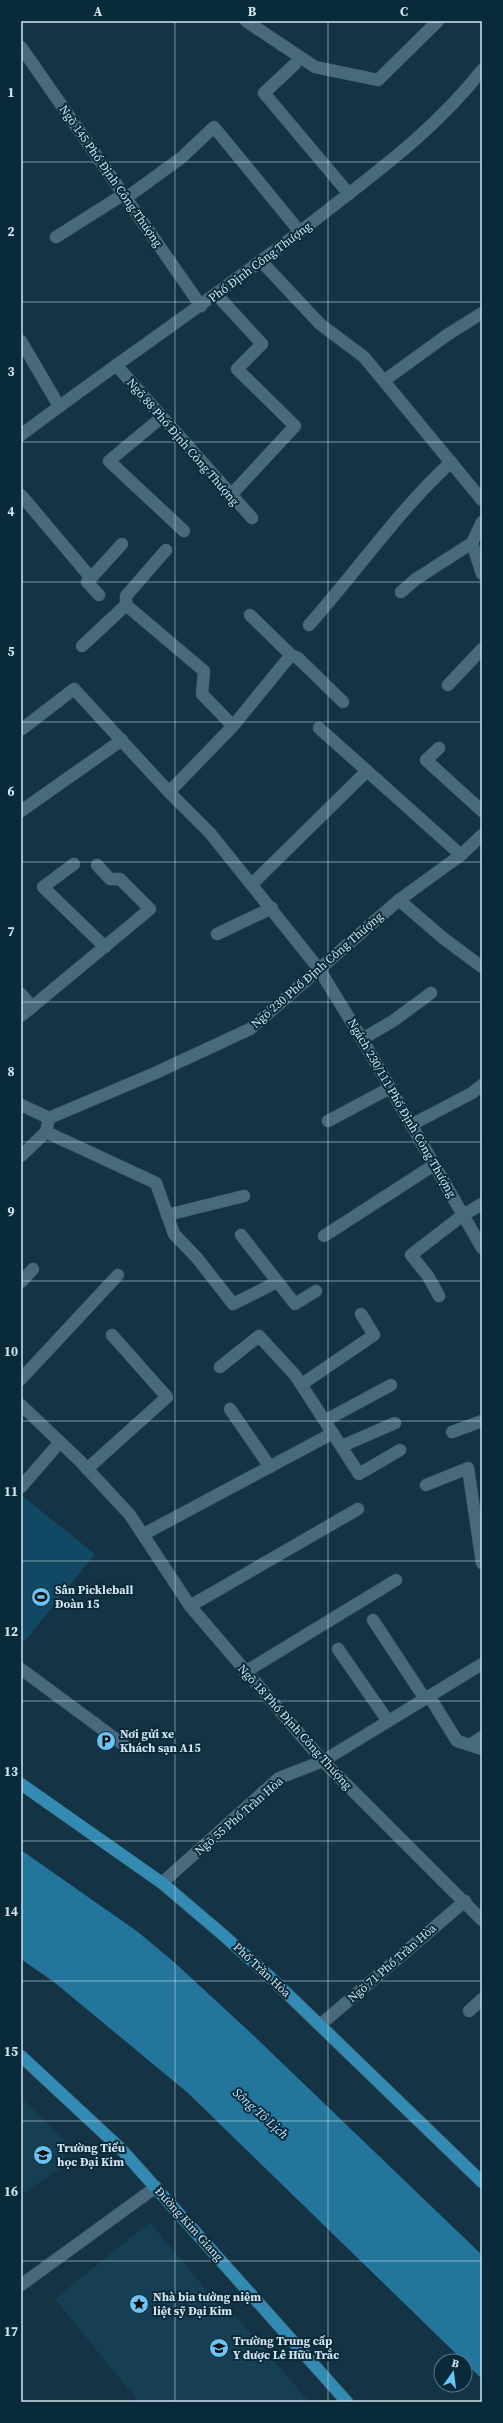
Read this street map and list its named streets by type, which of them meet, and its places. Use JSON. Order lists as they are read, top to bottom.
{
  "streets": {
    "main road": ["Phố Trần Hòa", "Đường Kim Giang"],
    "street": [
      "Ngõ 145 Phố Định Công Thượng",
      "Phố Định Công Thượng",
      "Ngõ 88 Phố Định Công Thượng",
      "Ngõ 230 Phố Định Công Thượng",
      "Ngách 230/111 Phố Định Công Thượng",
      "Ngõ 18 Phố Định Công Thượng",
      "Ngõ 55 Phố Trần Hòa",
      "Ngõ 71 Phố Trần Hòa"
    ]
  },
  "crossings": [
    ["Ngõ 145 Phố Định Công Thượng", "Phố Định Công Thượng"],
    ["Phố Định Công Thượng", "Ngõ 88 Phố Định Công Thượng"],
    ["Ngõ 230 Phố Định Công Thượng", "Ngách 230/111 Phố Định Công Thượng"],
    ["Ngõ 18 Phố Định Công Thượng", "Ngõ 55 Phố Trần Hòa"],
    ["Ngõ 18 Phố Định Công Thượng", "Ngõ 71 Phố Trần Hòa"],
    ["Ngõ 55 Phố Trần Hòa", "Phố Trần Hòa"],
    ["Ngõ 71 Phố Trần Hòa", "Phố Trần Hòa"]
  ],
  "water": ["Sông Tô Lịch"],
  "places": {
    "sports": ["Sân Pickleball Đoàn 15"],
    "parking": ["Nơi gửi xe Khách sạn A15"],
    "school or university": ["Trường Tiểu học Đại Kim", "Trường Trung cấp Y dược Lê Hữu Trắc"],
    "place": ["Nhà bia tưởng niệm liệt sỹ Đại Kim"]
  },
  "north": "top",
  "grid": {
    "columns": ["A", "B", "C"],
    "rows": [
      "1",
      "2",
      "3",
      "4",
      "5",
      "6",
      "7",
      "8",
      "9",
      "10",
      "11",
      "12",
      "13",
      "14",
      "15",
      "16",
      "17"
    ]
  }
}
